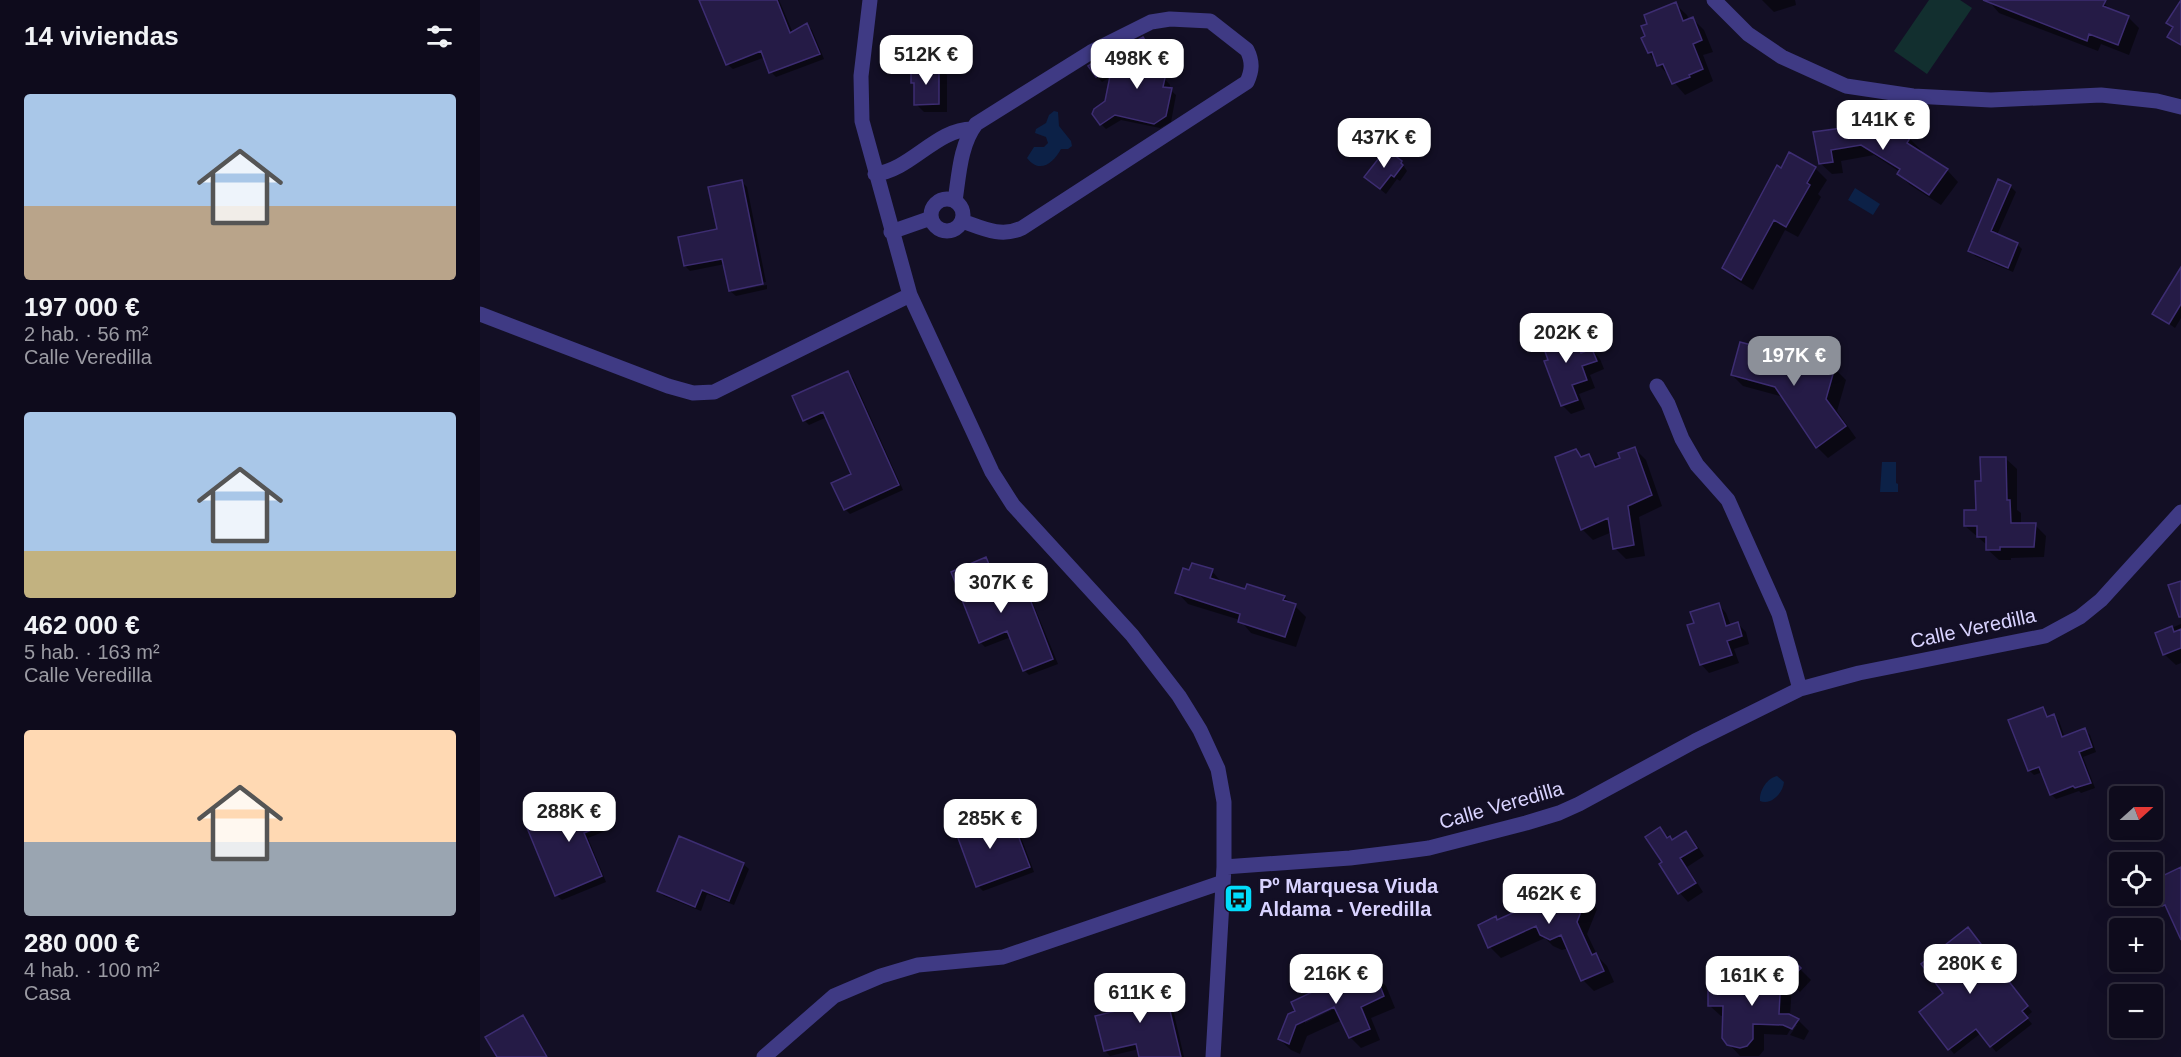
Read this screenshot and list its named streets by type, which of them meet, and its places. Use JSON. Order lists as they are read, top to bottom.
{
  "streets": {
    "street": ["Calle Veredilla"]
  },
  "places": {
    "bus stop": ["Pº Marquesa Viuda Aldama - Veredilla"]
  },
  "north": "right",
  "page": {
    "heading": "14 viviendas",
    "price": [
      "512K €",
      "498K €",
      "141K €",
      "437K €",
      "202K €",
      "197K €",
      "307K €",
      "288K €",
      "285K €",
      "462K €",
      "280K €",
      "216K €",
      "161K €",
      "611K €"
    ],
    "list": [
      {
        "name": "197 000 €",
        "note": "2 hab. · 56 m² · Calle Veredilla"
      },
      {
        "name": "462 000 €",
        "note": "5 hab. · 163 m² · Calle Veredilla"
      },
      {
        "name": "280 000 €",
        "note": "4 hab. · 100 m² · Casa"
      }
    ],
    "map_buttons": ["+", "−"]
  }
}
